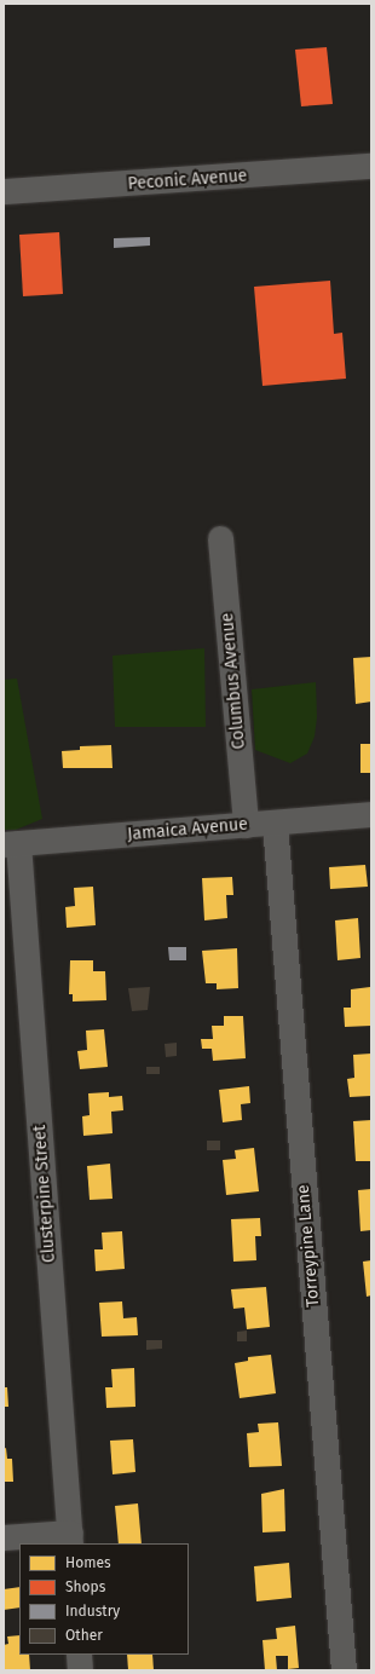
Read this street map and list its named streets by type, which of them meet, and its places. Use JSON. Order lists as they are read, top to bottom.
{
  "streets": {
    "street": [
      "Peconic Avenue",
      "Columbus Avenue",
      "Jamaica Avenue",
      "Clusterpine Street",
      "Torreypine Lane"
    ]
  },
  "crossings": [
    ["Columbus Avenue", "Jamaica Avenue"],
    ["Jamaica Avenue", "Clusterpine Street"],
    ["Jamaica Avenue", "Torreypine Lane"]
  ],
  "legend": [
    "Homes",
    "Shops",
    "Industry",
    "Other"
  ]
}
